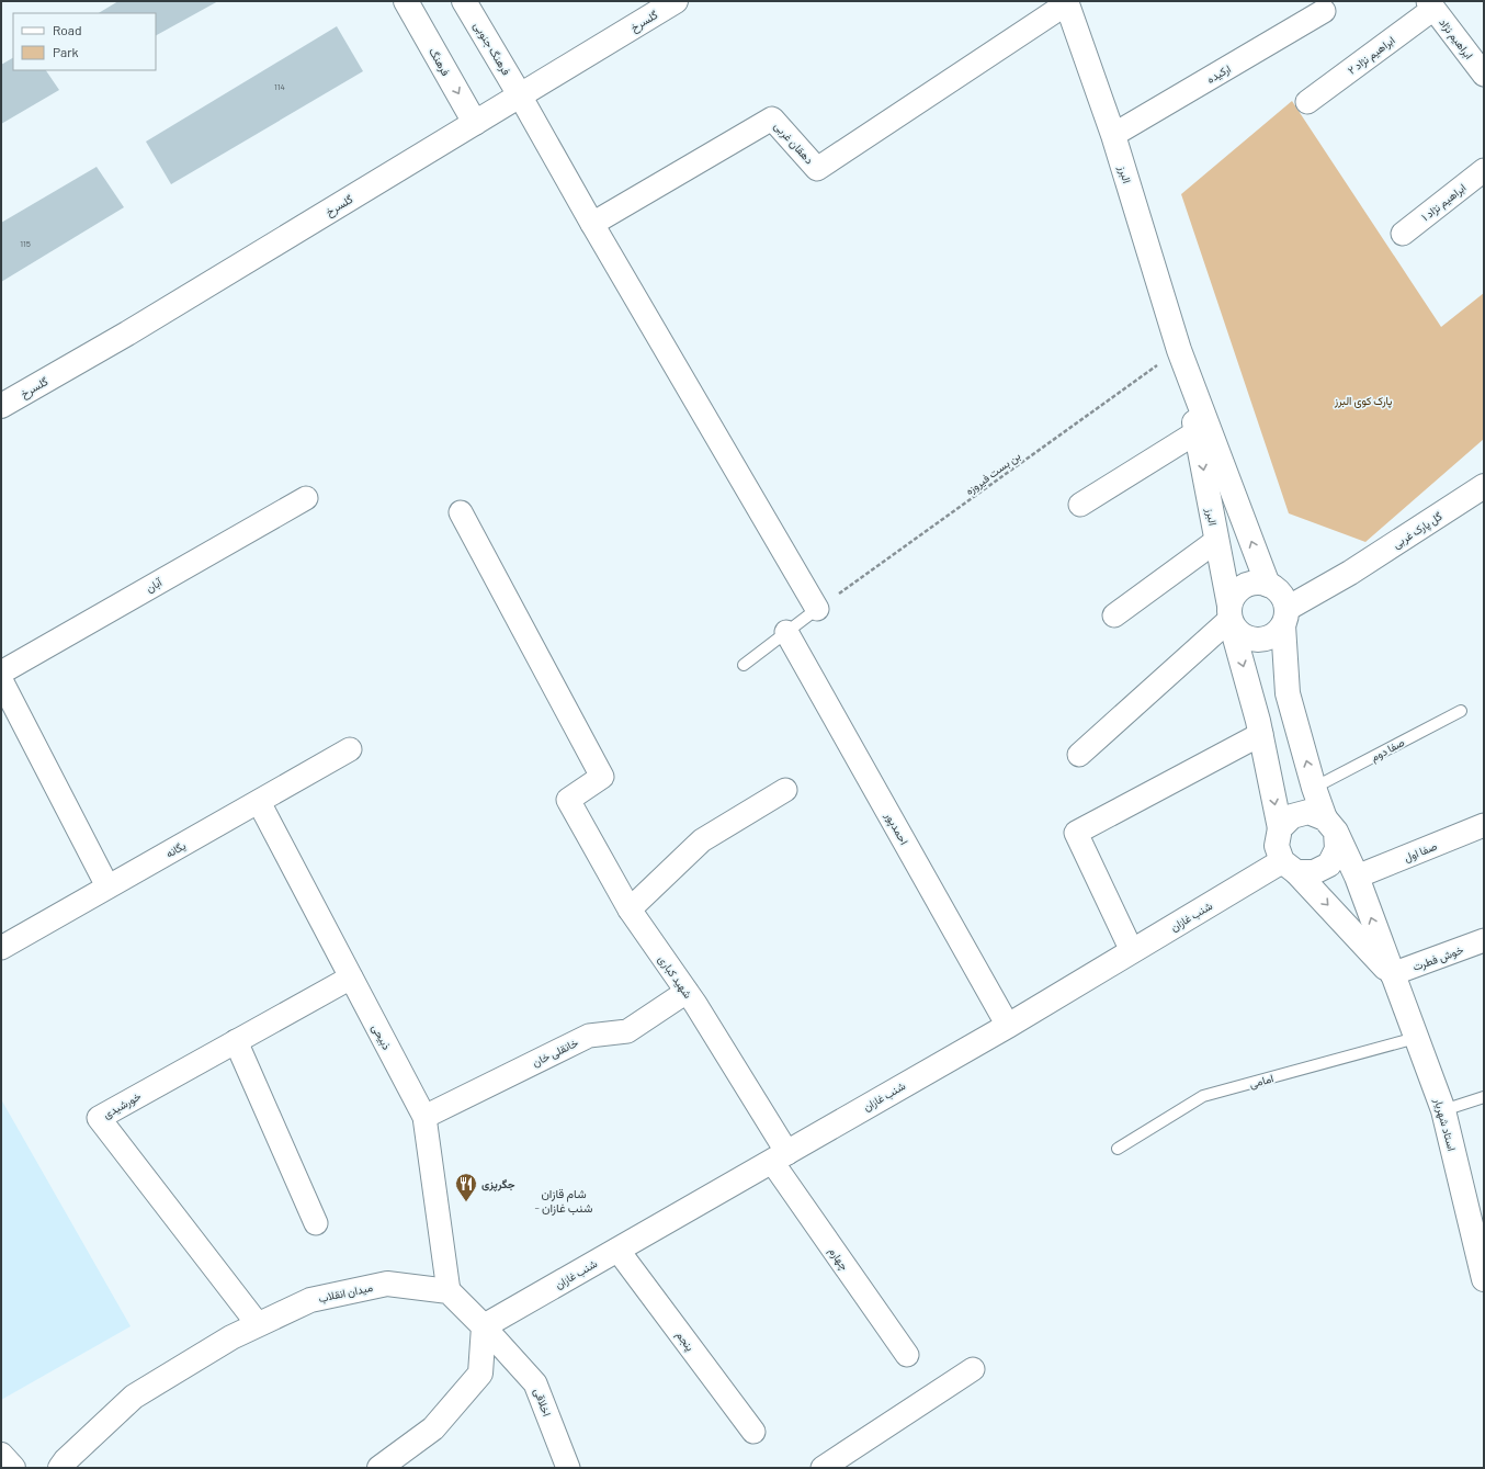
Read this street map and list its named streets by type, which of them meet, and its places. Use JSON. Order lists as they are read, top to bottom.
{
  "streets": {
    "main road": [
      "گلسرخ",
      "فرهنگ جنوبی",
      "فرهنگ",
      "البرز",
      "گل پارک غربی",
      "شنب غازان",
      "استاد شهریار",
      "میدان انقلاب"
    ],
    "street": [
      "ابراهیم نژاد",
      "ابراهیم نژاد ۲",
      "ارکیده",
      "دهقان غربی",
      "ابراهیم نژاد ۱",
      "آبان",
      "احمدپور",
      "یگانه",
      "صفا اول",
      "خوش فطرت",
      "شهید کباری",
      "ذبیحی",
      "خانقلی خان",
      "خورشیدی",
      "چهارم",
      "پنجم",
      "اخلاقی"
    ],
    "lane": ["صفا دوم", "امامی"],
    "path": ["بن بست فیروزه"]
  },
  "crossings": [
    ["گلسرخ", "فرهنگ جنوبی"],
    ["گلسرخ", "فرهنگ"],
    ["ابراهیم نژاد", "ابراهیم نژاد ۲"],
    ["ارکیده", "البرز"],
    ["دهقان غربی", "البرز"],
    ["البرز", "بن بست فیروزه"],
    ["البرز", "گل پارک غربی"],
    ["البرز", "صفا دوم"],
    ["البرز", "شنب غازان"],
    ["البرز", "استاد شهریار"],
    ["احمدپور", "شنب غازان"],
    ["یگانه", "ذبیحی"],
    ["صفا اول", "استاد شهریار"],
    ["شنب غازان", "شهید کباری"],
    ["شنب غازان", "استاد شهریار"],
    ["شنب غازان", "چهارم"],
    ["شنب غازان", "پنجم"],
    ["شنب غازان", "اخلاقی"],
    ["خوش فطرت", "استاد شهریار"],
    ["شهید کباری", "خانقلی خان"],
    ["شهید کباری", "چهارم"],
    ["ذبیحی", "خانقلی خان"],
    ["ذبیحی", "خورشیدی"],
    ["ذبیحی", "میدان انقلاب"],
    ["امامی", "استاد شهریار"],
    ["خورشیدی", "میدان انقلاب"]
  ],
  "one_way": ["فرهنگ"],
  "districts": ["شام قازان - شنب غازان"],
  "parks": ["پارک کوی البرز"],
  "places": {
    "restaurant": ["جگرپزی"]
  },
  "house_numbers": ["114", "115"],
  "legend": ["Road", "Park"]
}
